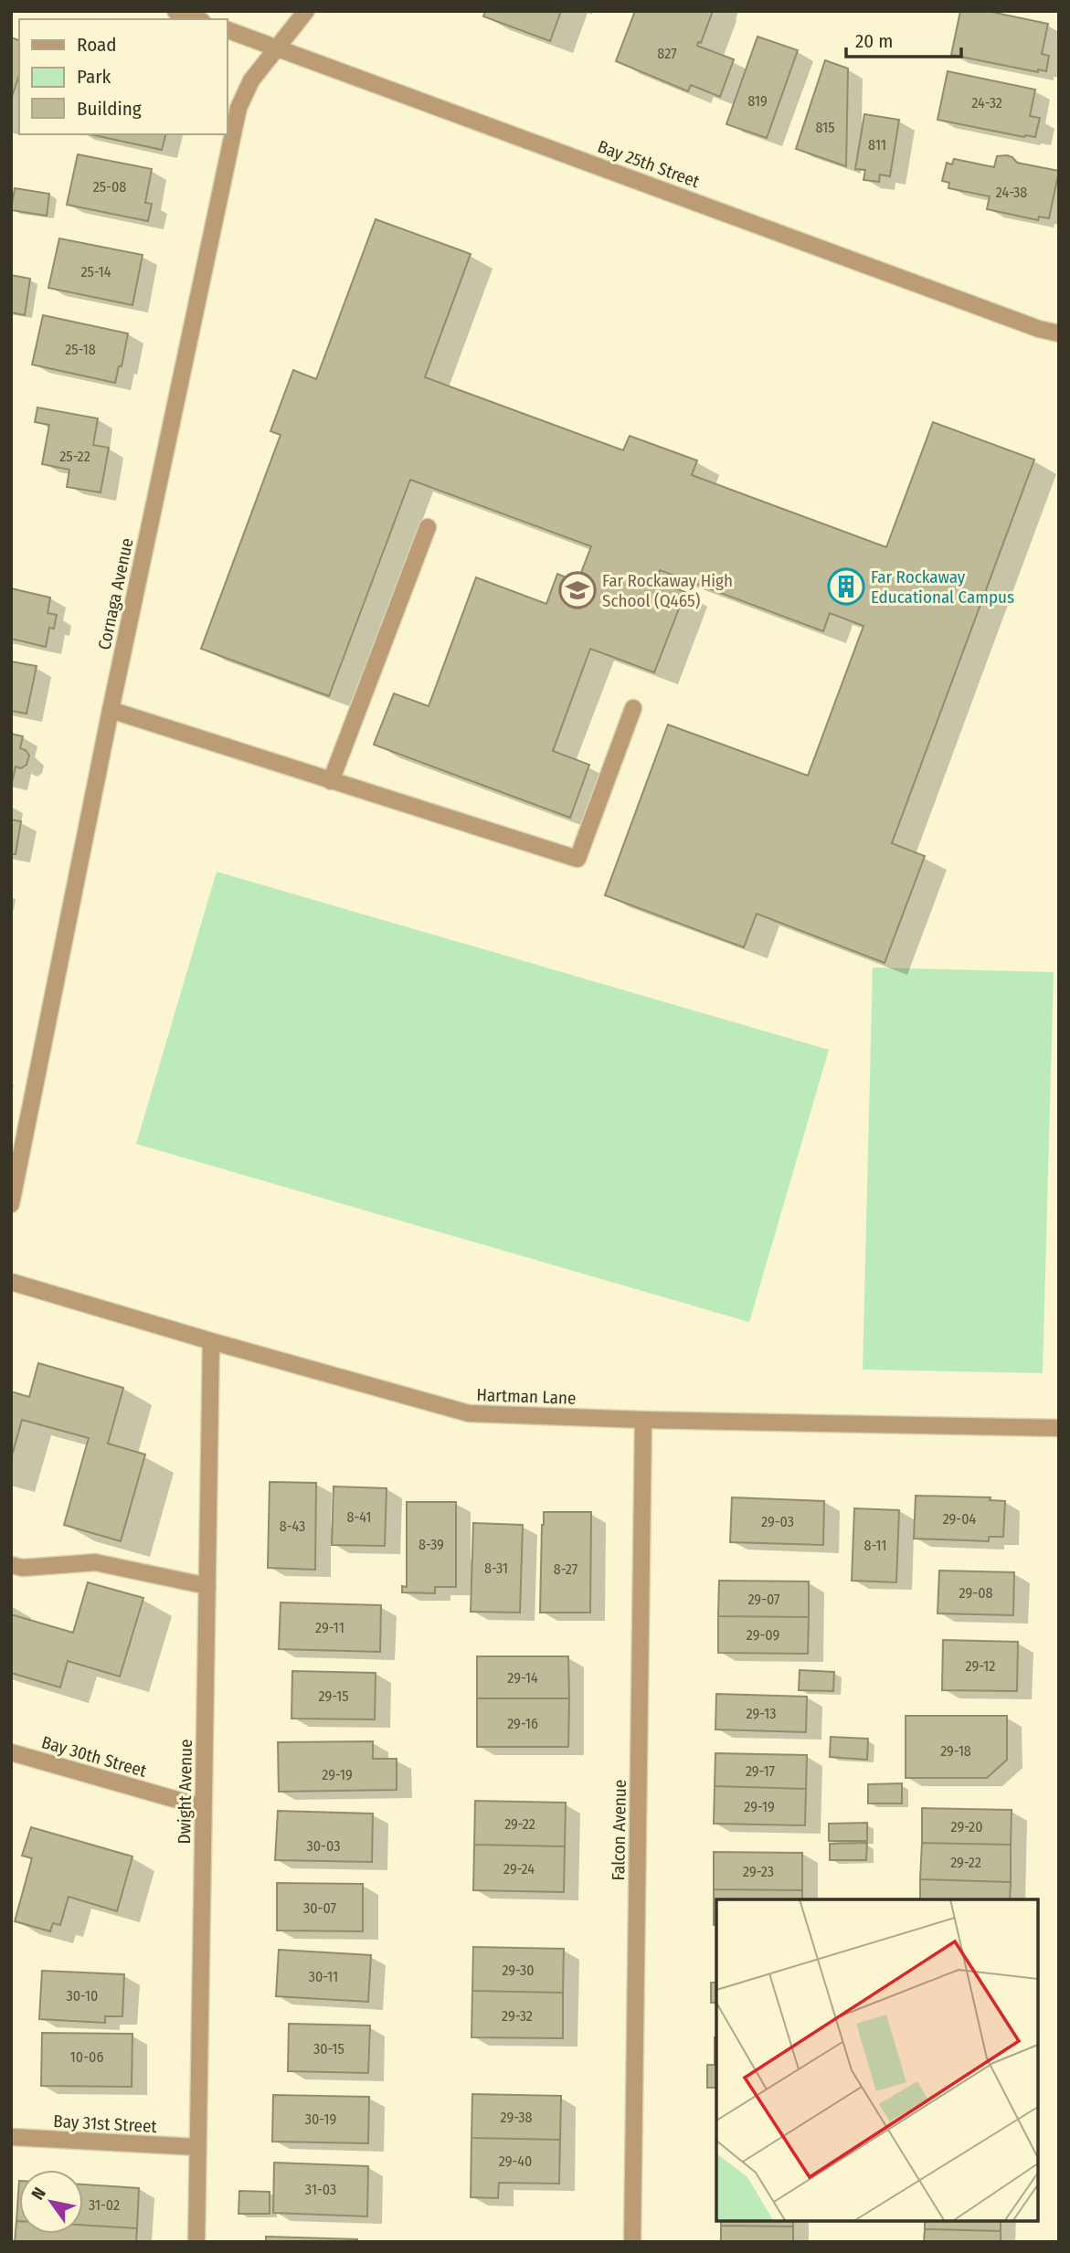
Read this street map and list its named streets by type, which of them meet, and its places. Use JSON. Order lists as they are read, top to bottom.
{
  "streets": {
    "street": [
      "Bay 25th Street",
      "Cornaga Avenue",
      "Hartman Lane",
      "Bay 30th Street",
      "Dwight Avenue",
      "Falcon Avenue",
      "Bay 31st Street"
    ]
  },
  "crossings": [
    ["Bay 25th Street", "Cornaga Avenue"],
    ["Hartman Lane", "Dwight Avenue"],
    ["Hartman Lane", "Falcon Avenue"],
    ["Bay 30th Street", "Dwight Avenue"],
    ["Dwight Avenue", "Bay 31st Street"]
  ],
  "places": {
    "building": ["Far Rockaway Educational Campus"],
    "school or university": ["Far Rockaway High School (Q465)"]
  },
  "house_numbers": [
    "827",
    "819",
    "24-32",
    "815",
    "811",
    "25-08",
    "24-38",
    "25-14",
    "25-18",
    "25-22",
    "8-41",
    "29-04",
    "29-03",
    "8-43",
    "8-39",
    "8-11",
    "8-31",
    "8-27",
    "29-08",
    "29-07",
    "29-11",
    "29-09",
    "29-12",
    "29-14",
    "29-15",
    "29-13",
    "29-16",
    "29-18",
    "29-17",
    "29-19",
    "29-19",
    "29-22",
    "29-20",
    "30-03",
    "29-22",
    "29-24",
    "29-23",
    "30-07",
    "29-30",
    "30-11",
    "30-10",
    "29-32",
    "30-15",
    "10-06",
    "29-38",
    "30-19",
    "29-40",
    "31-03",
    "31-02"
  ],
  "legend": ["Road", "Park", "Building"],
  "scale_bar": "20 m",
  "north": "top left"
}
